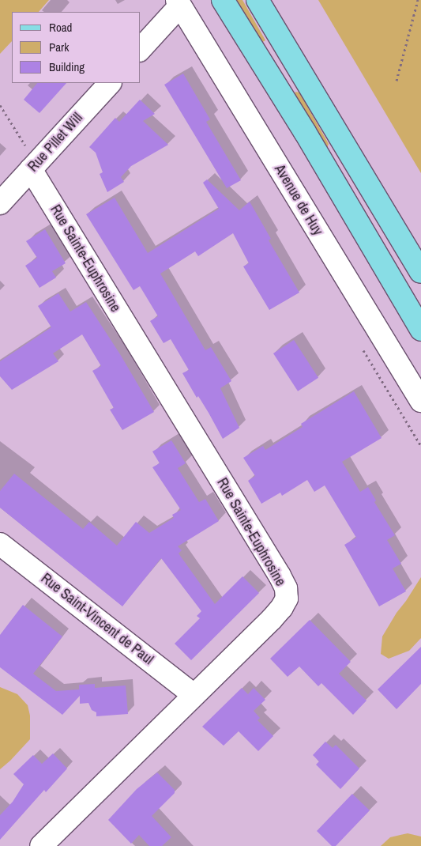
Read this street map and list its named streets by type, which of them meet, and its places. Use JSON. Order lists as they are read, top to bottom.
{
  "streets": {
    "street": [
      "Rue Pillet Will",
      "Avenue de Huy",
      "Rue Sainte-Euphrosine",
      "Rue Saint-Vincent de Paul"
    ]
  },
  "crossings": [
    ["Rue Pillet Will", "Rue Sainte-Euphrosine"],
    ["Rue Sainte-Euphrosine", "Rue Saint-Vincent de Paul"]
  ],
  "legend": ["Road", "Park", "Building"]
}
